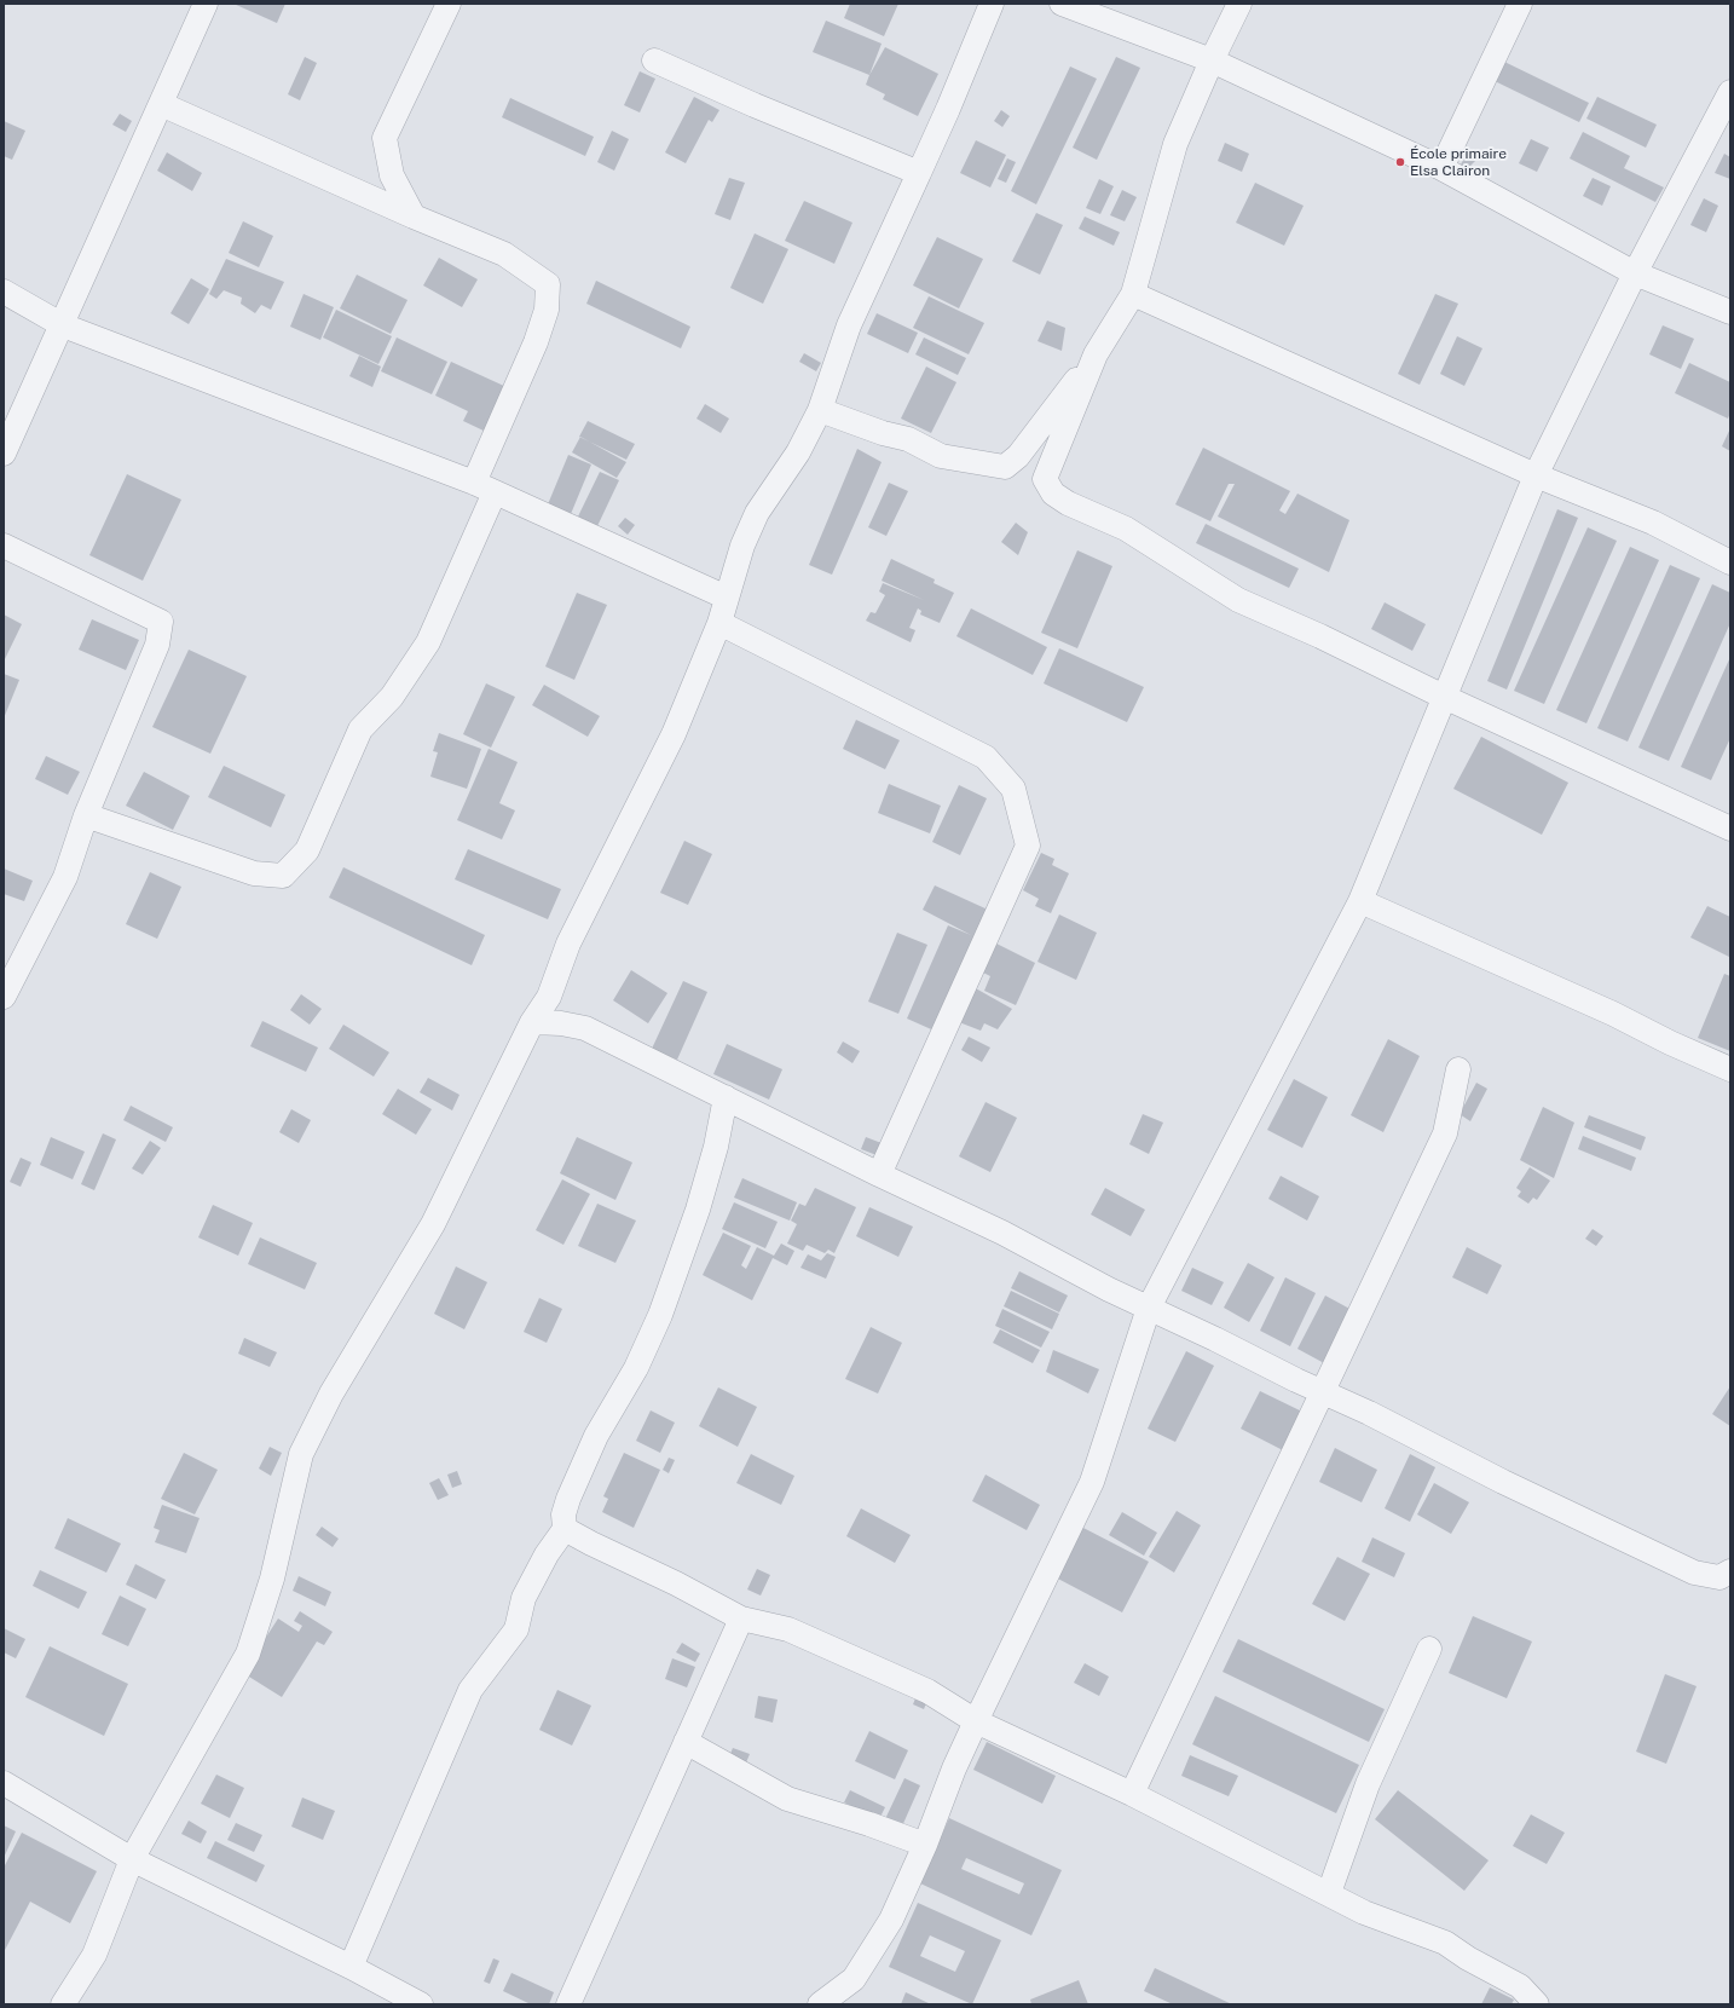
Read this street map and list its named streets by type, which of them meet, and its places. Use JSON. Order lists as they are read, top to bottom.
{
  "places": ["École primaire Elsa Clairon"]
}
